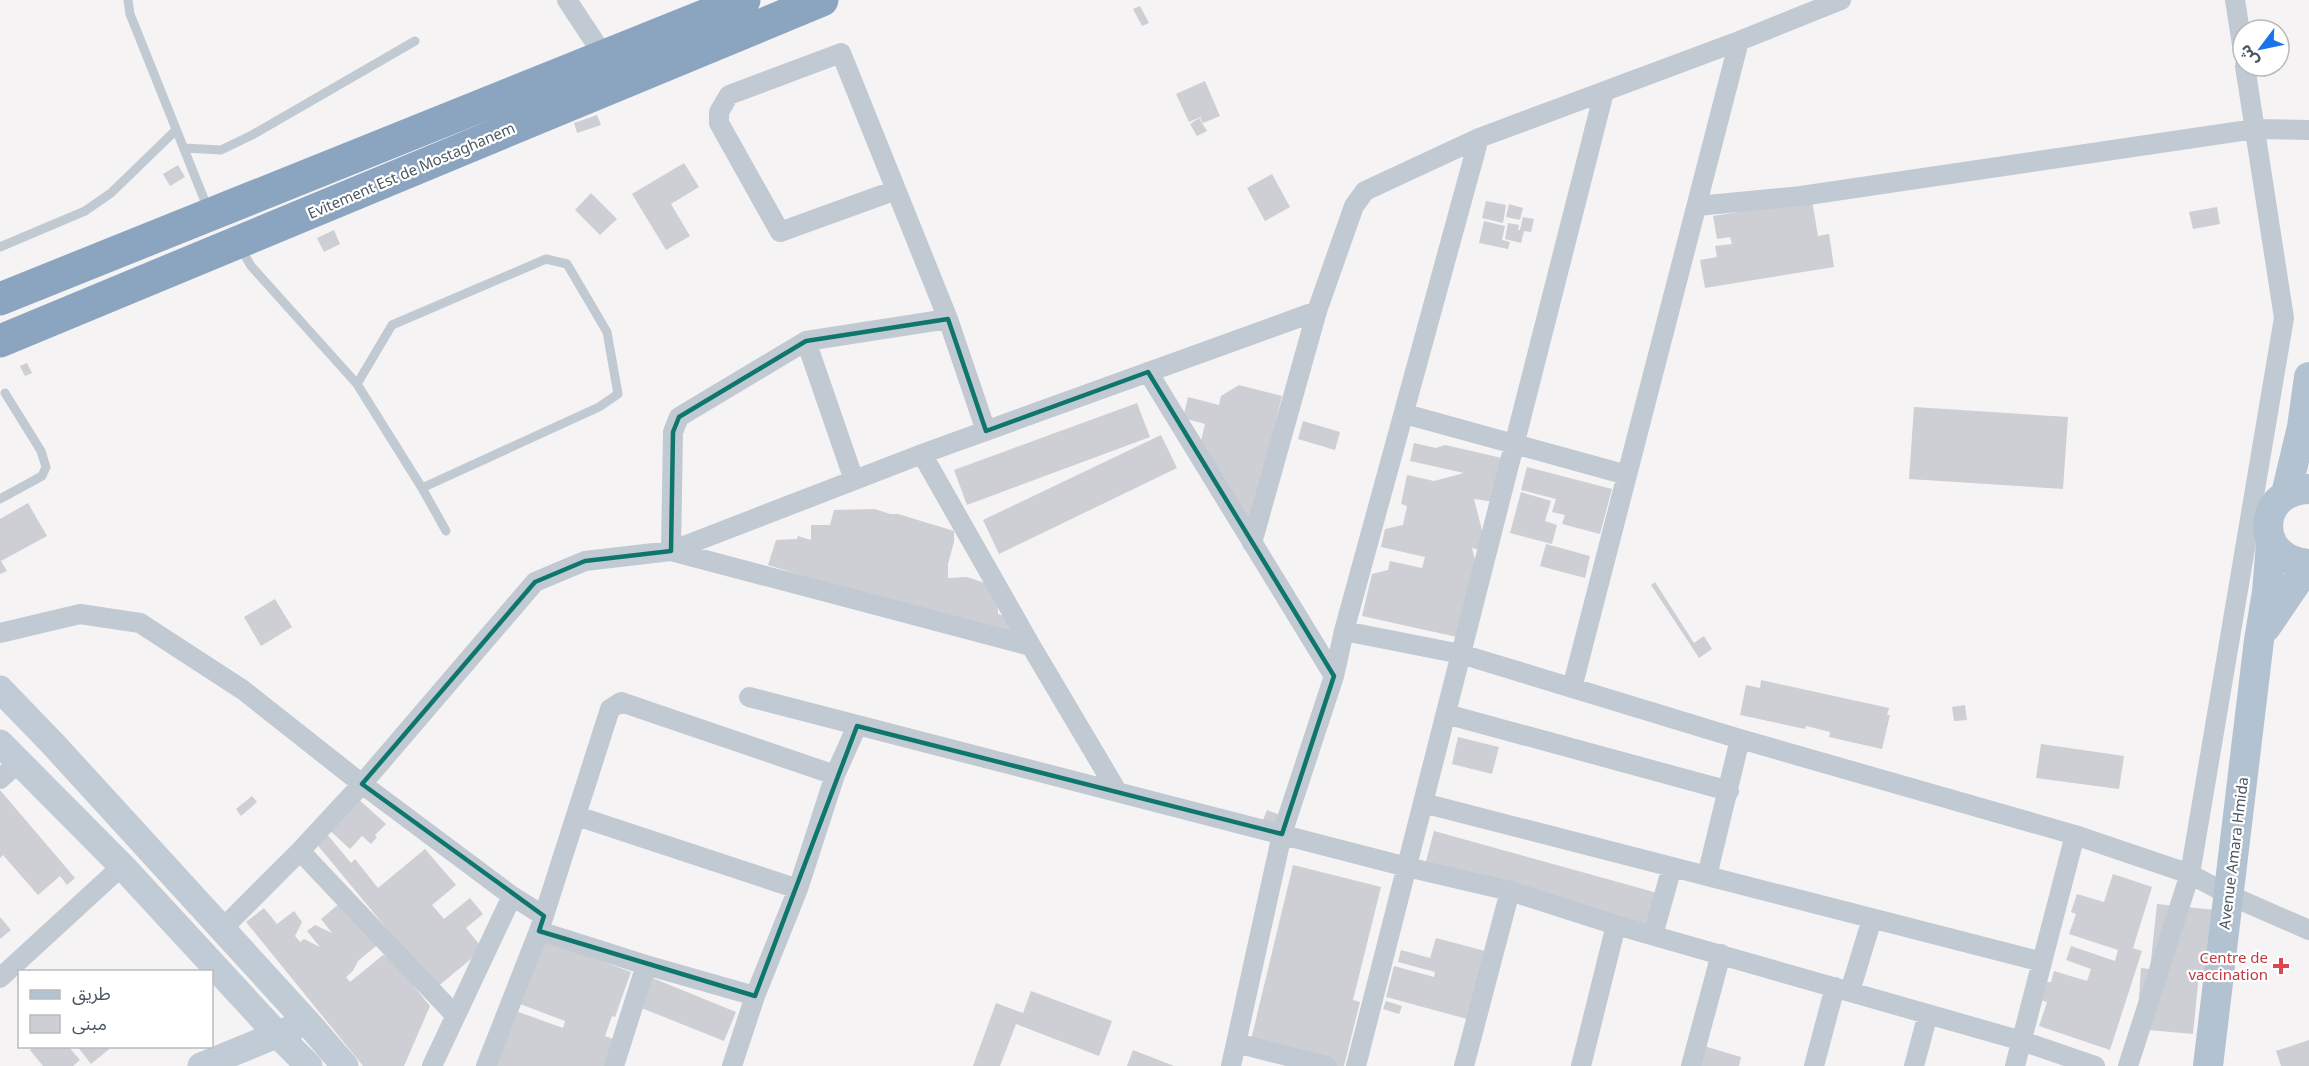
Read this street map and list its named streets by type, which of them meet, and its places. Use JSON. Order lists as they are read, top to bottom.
{
  "streets": {
    "highway": ["Evitement Est de Mostaghanem"],
    "main road": ["Avenue Amara Hmida"]
  },
  "places": {
    "health": ["Centre de vaccination"]
  },
  "legend": ["طريق", "مبنى"],
  "north": "bottom left"
}
